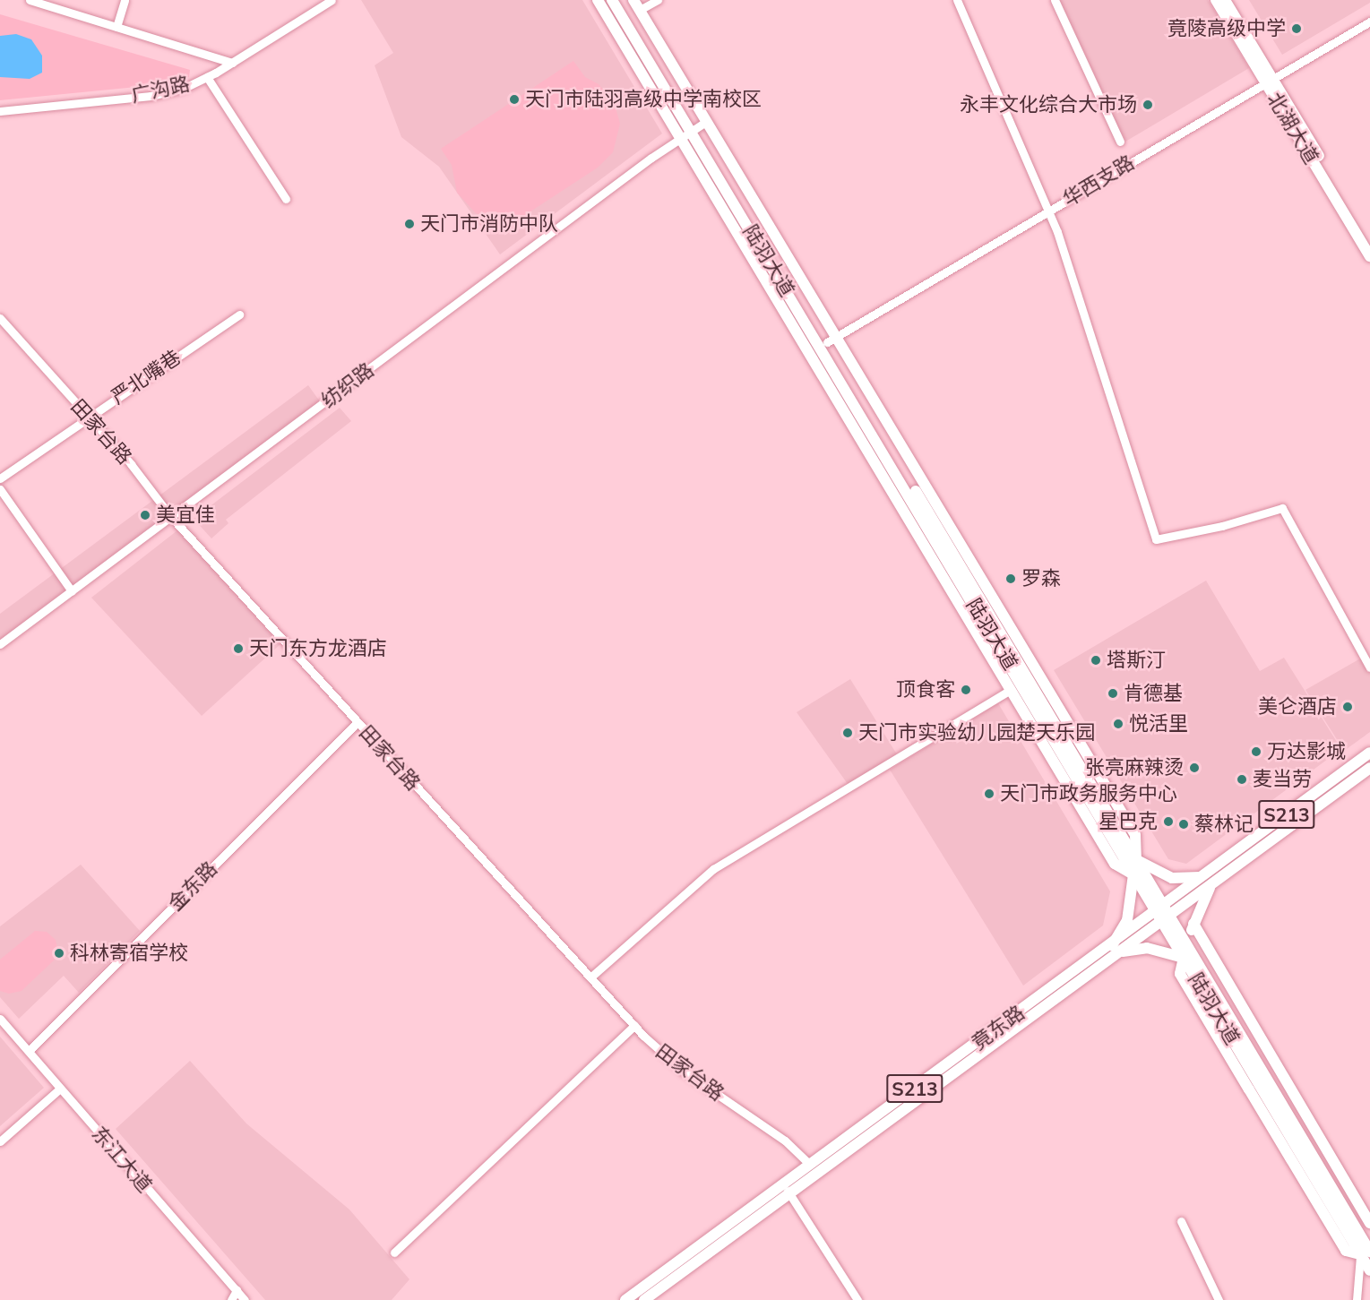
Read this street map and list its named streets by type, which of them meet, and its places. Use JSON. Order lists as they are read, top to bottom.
{
  "streets": {
    "main road": [
      "北湖大道",
      "陆羽大道",
      "S213",
      "竟东路"
    ],
    "street": [
      "广沟路",
      "华西支路",
      "严北嘴巷",
      "纺织路",
      "田家台路",
      "金东路",
      "东江大道"
    ]
  },
  "crossings": [
    ["北湖大道", "华西支路"],
    ["华西支路", "陆羽大道"],
    ["陆羽大道", "纺织路"],
    ["陆羽大道", "竟东路"],
    ["严北嘴巷", "田家台路"],
    ["纺织路", "田家台路"],
    ["田家台路", "金东路"],
    ["田家台路", "竟东路"],
    ["金东路", "东江大道"]
  ],
  "places": [
    "竟陵高级中学",
    "天门市陆羽高级中学南校区",
    "永丰文化综合大市场",
    "天门市消防中队",
    "美宜佳",
    "罗森",
    "天门东方龙酒店",
    "塔斯汀",
    "顶食客",
    "肯德基",
    "美仑酒店",
    "悦活里",
    "天门市实验幼儿园楚天乐园",
    "万达影城",
    "张亮麻辣烫",
    "麦当劳",
    "天门市政务服务中心",
    "星巴克",
    "蔡林记",
    "科林寄宿学校"
  ]
}
